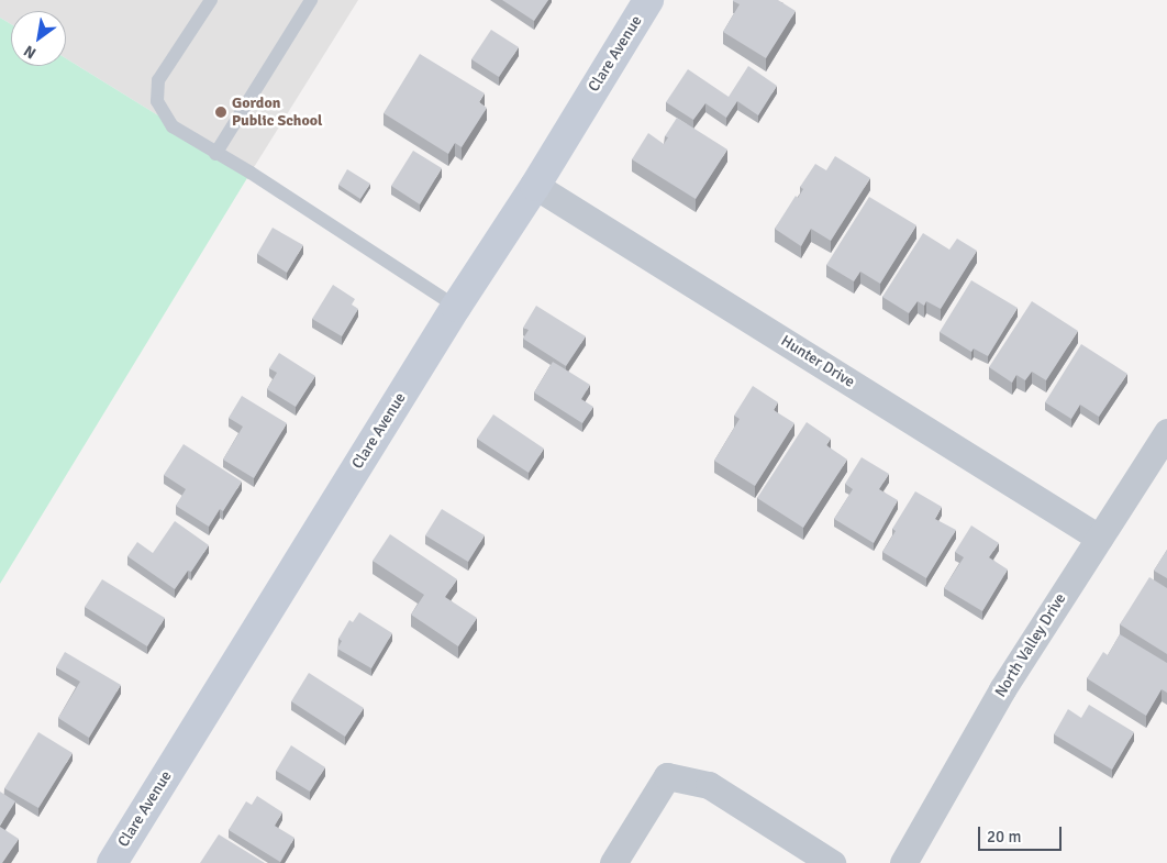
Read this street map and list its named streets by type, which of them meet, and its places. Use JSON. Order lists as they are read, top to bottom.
{
  "streets": {
    "street": ["Clare Avenue", "Hunter Drive", "North Valley Drive"]
  },
  "crossings": [
    ["Clare Avenue", "Hunter Drive"],
    ["Hunter Drive", "North Valley Drive"]
  ],
  "places": ["Gordon Public School"],
  "scale_bar": "20 m",
  "north": "bottom left"
}
